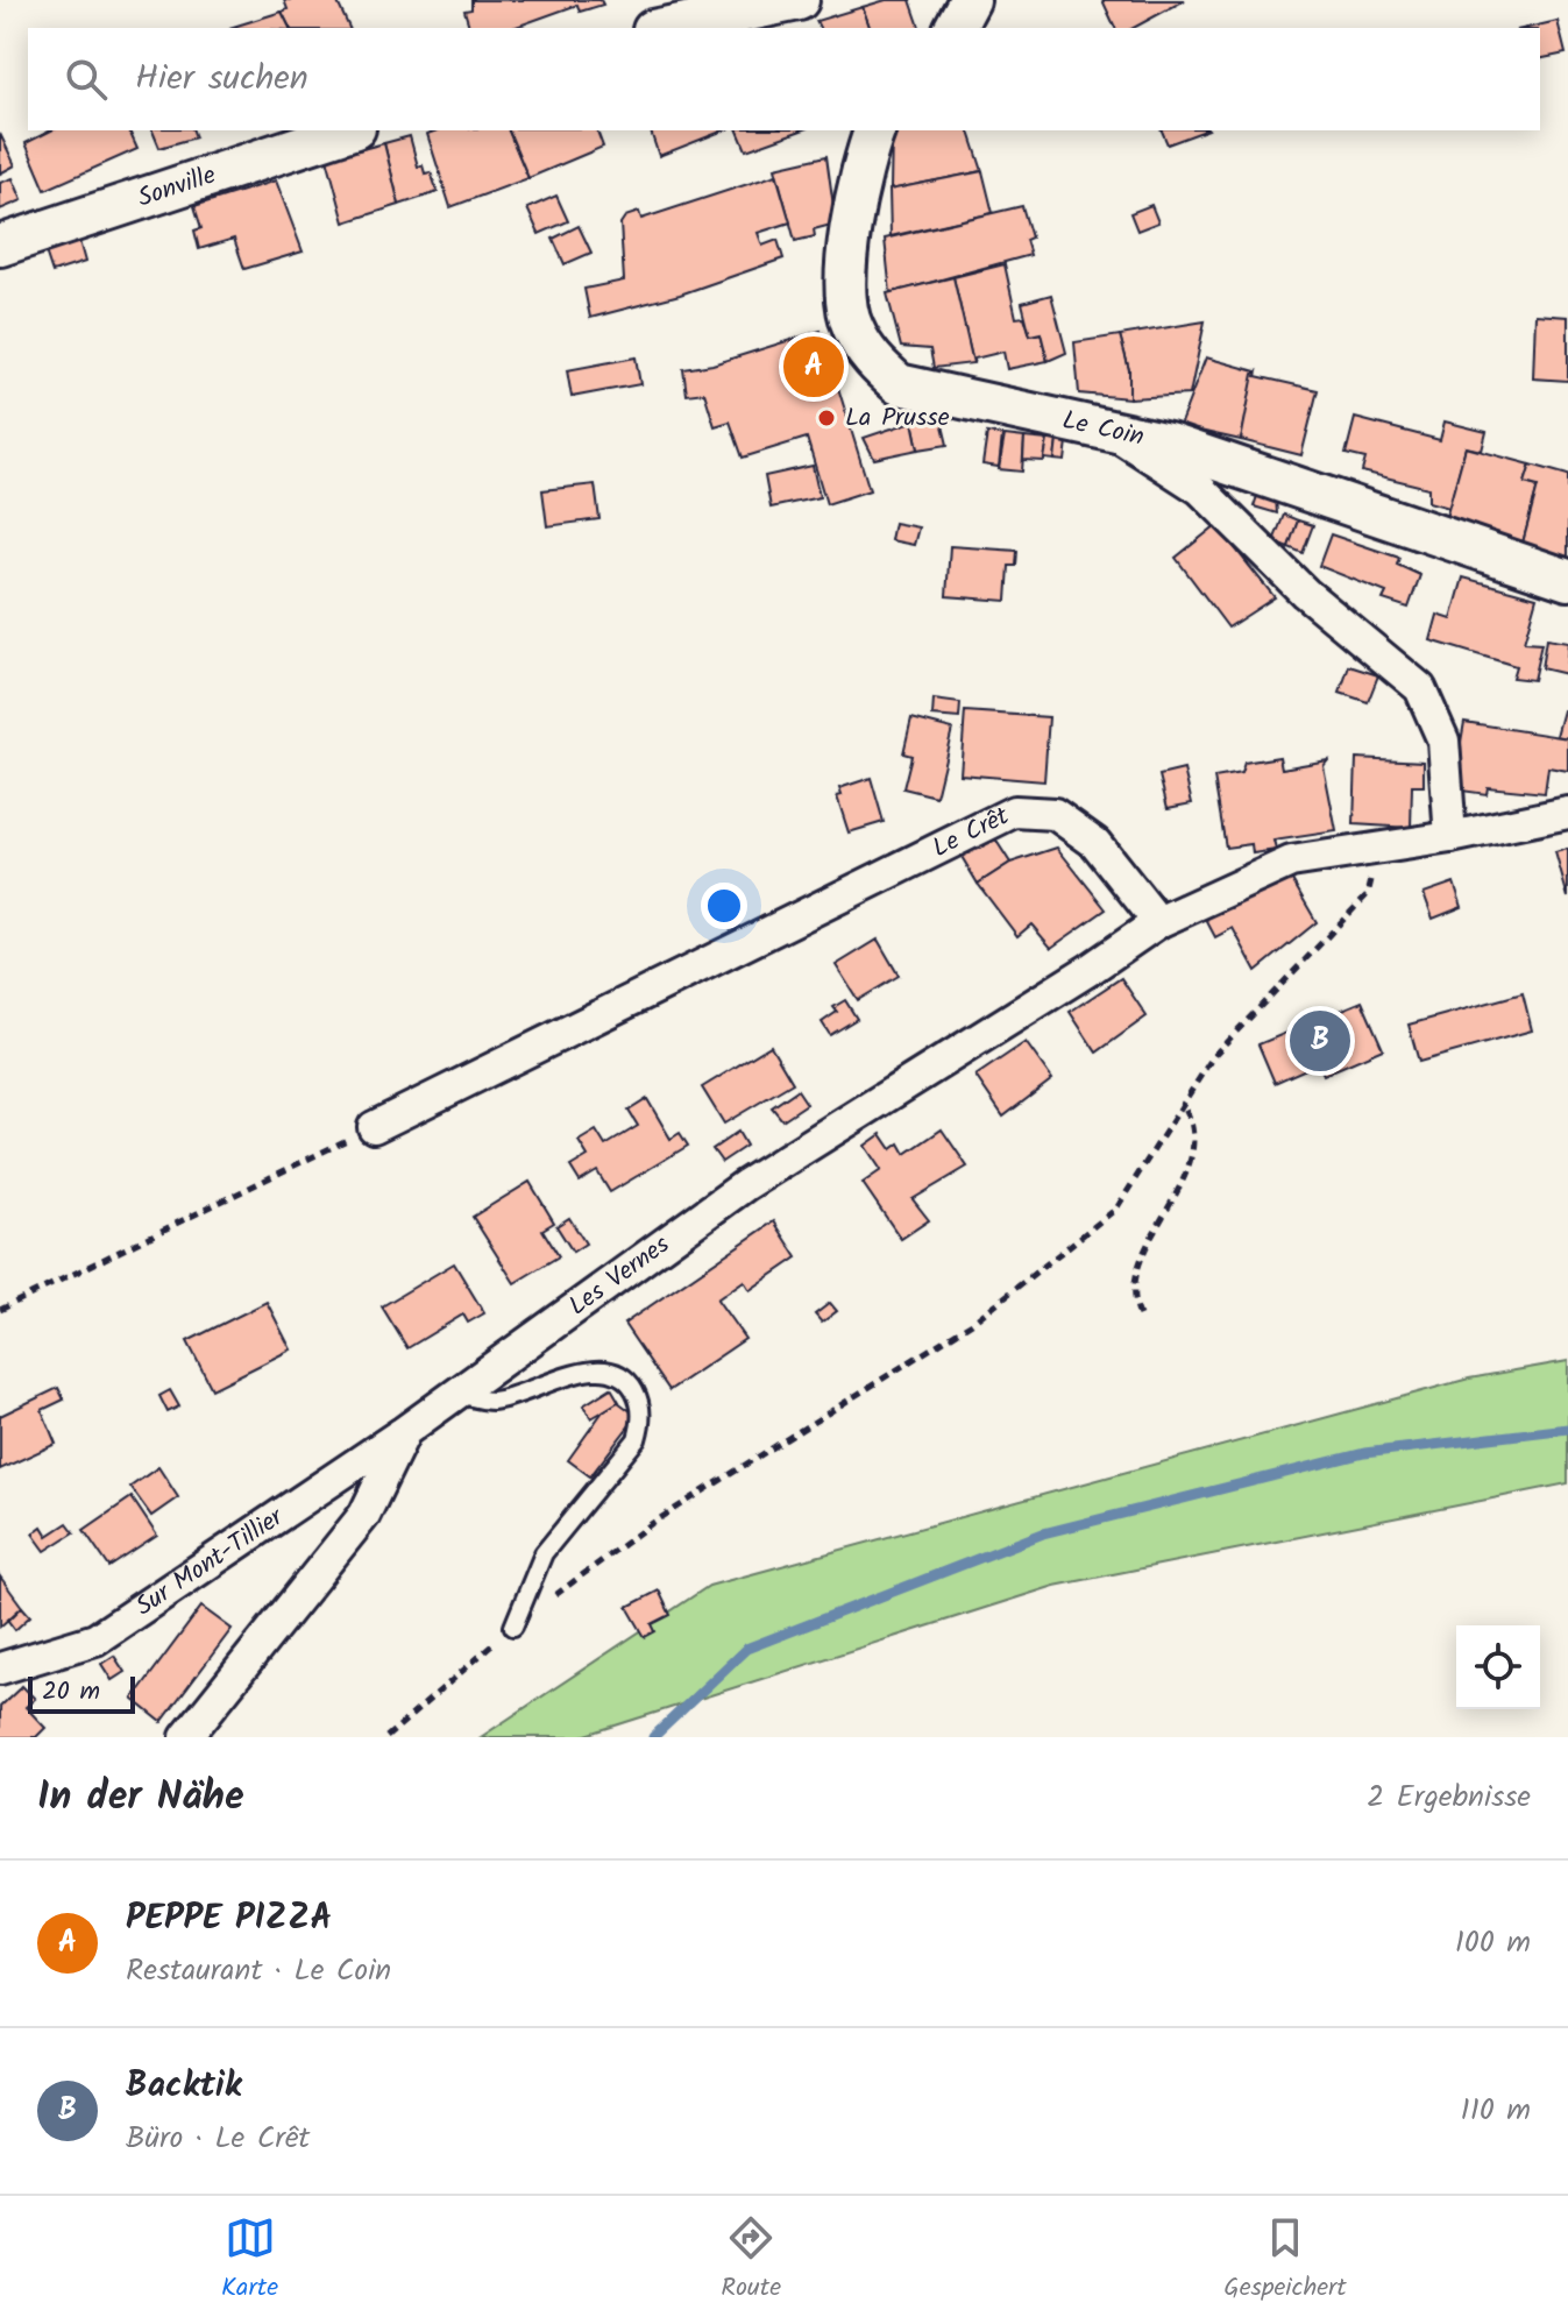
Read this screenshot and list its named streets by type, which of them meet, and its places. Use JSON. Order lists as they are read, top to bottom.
{
  "streets": {
    "street": [
      "Sonville",
      "Le Coin",
      "Le Crêt",
      "Les Vernes",
      "Sur Mont-Tillier"
    ]
  },
  "crossings": [
    ["Le Crêt", "Les Vernes"],
    ["Les Vernes", "Sur Mont-Tillier"]
  ],
  "places": ["La Prusse"],
  "scale_bar": "20 m",
  "page": {
    "search": "Hier suchen",
    "pins": ["A", "B"],
    "scale": "20 m",
    "heading": ["In der Nähe", "2 Ergebnisse"],
    "list": [
      {
        "mark": "A",
        "name": "PEPPE PIZZA",
        "note": "Restaurant · Le Coin",
        "value": "100 m"
      },
      {
        "mark": "B",
        "name": "Backtik",
        "note": "Büro · Le Crêt",
        "value": "110 m"
      }
    ],
    "nav": ["Karte", "Route", "Gespeichert"]
  }
}
